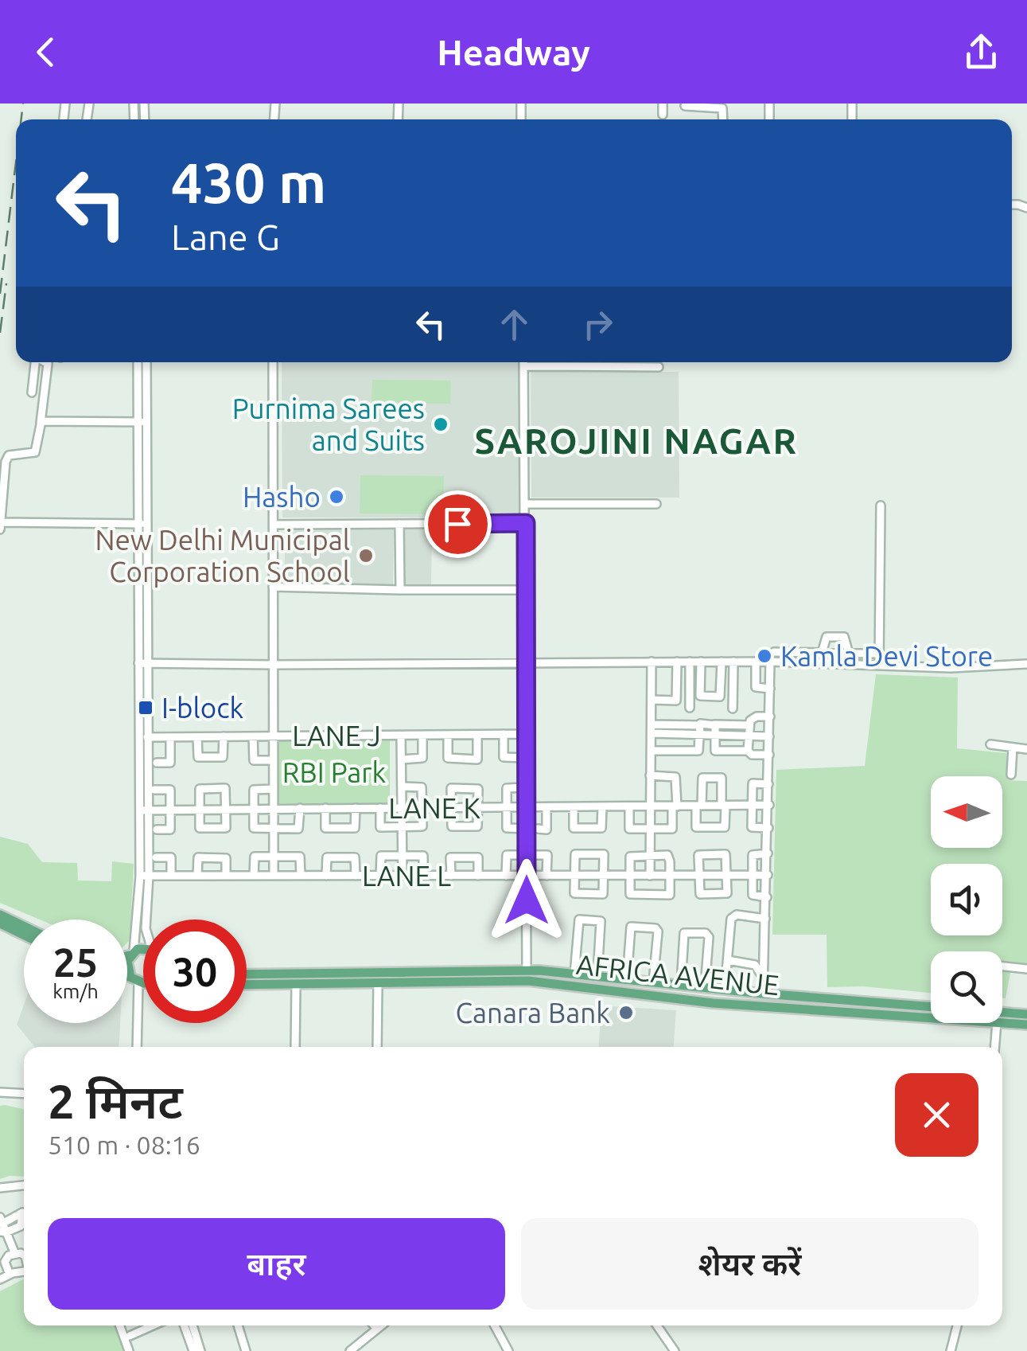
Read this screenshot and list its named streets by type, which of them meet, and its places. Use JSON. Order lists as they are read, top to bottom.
{
  "streets": {
    "main road": ["AFRICA AVENUE"],
    "street": ["LANE J", "LANE K", "LANE L"]
  },
  "districts": ["SAROJINI NAGAR"],
  "parks": ["RBI Park"],
  "places": {
    "other": [
      "Purnima Sarees and Suits",
      "Hasho",
      "New Delhi Municipal Corporation School",
      "Kamla Devi Store",
      "Canara Bank"
    ],
    "transit": ["I-block"]
  },
  "north": "left",
  "page": {
    "header": "Headway",
    "turn": ["430 m", "Lane G"],
    "speed": "25 km/h",
    "limit": "30",
    "heading": ["2 मिनट", "510 m · 08:16"],
    "buttons": ["बाहर", "शेयर करें"]
  }
}
